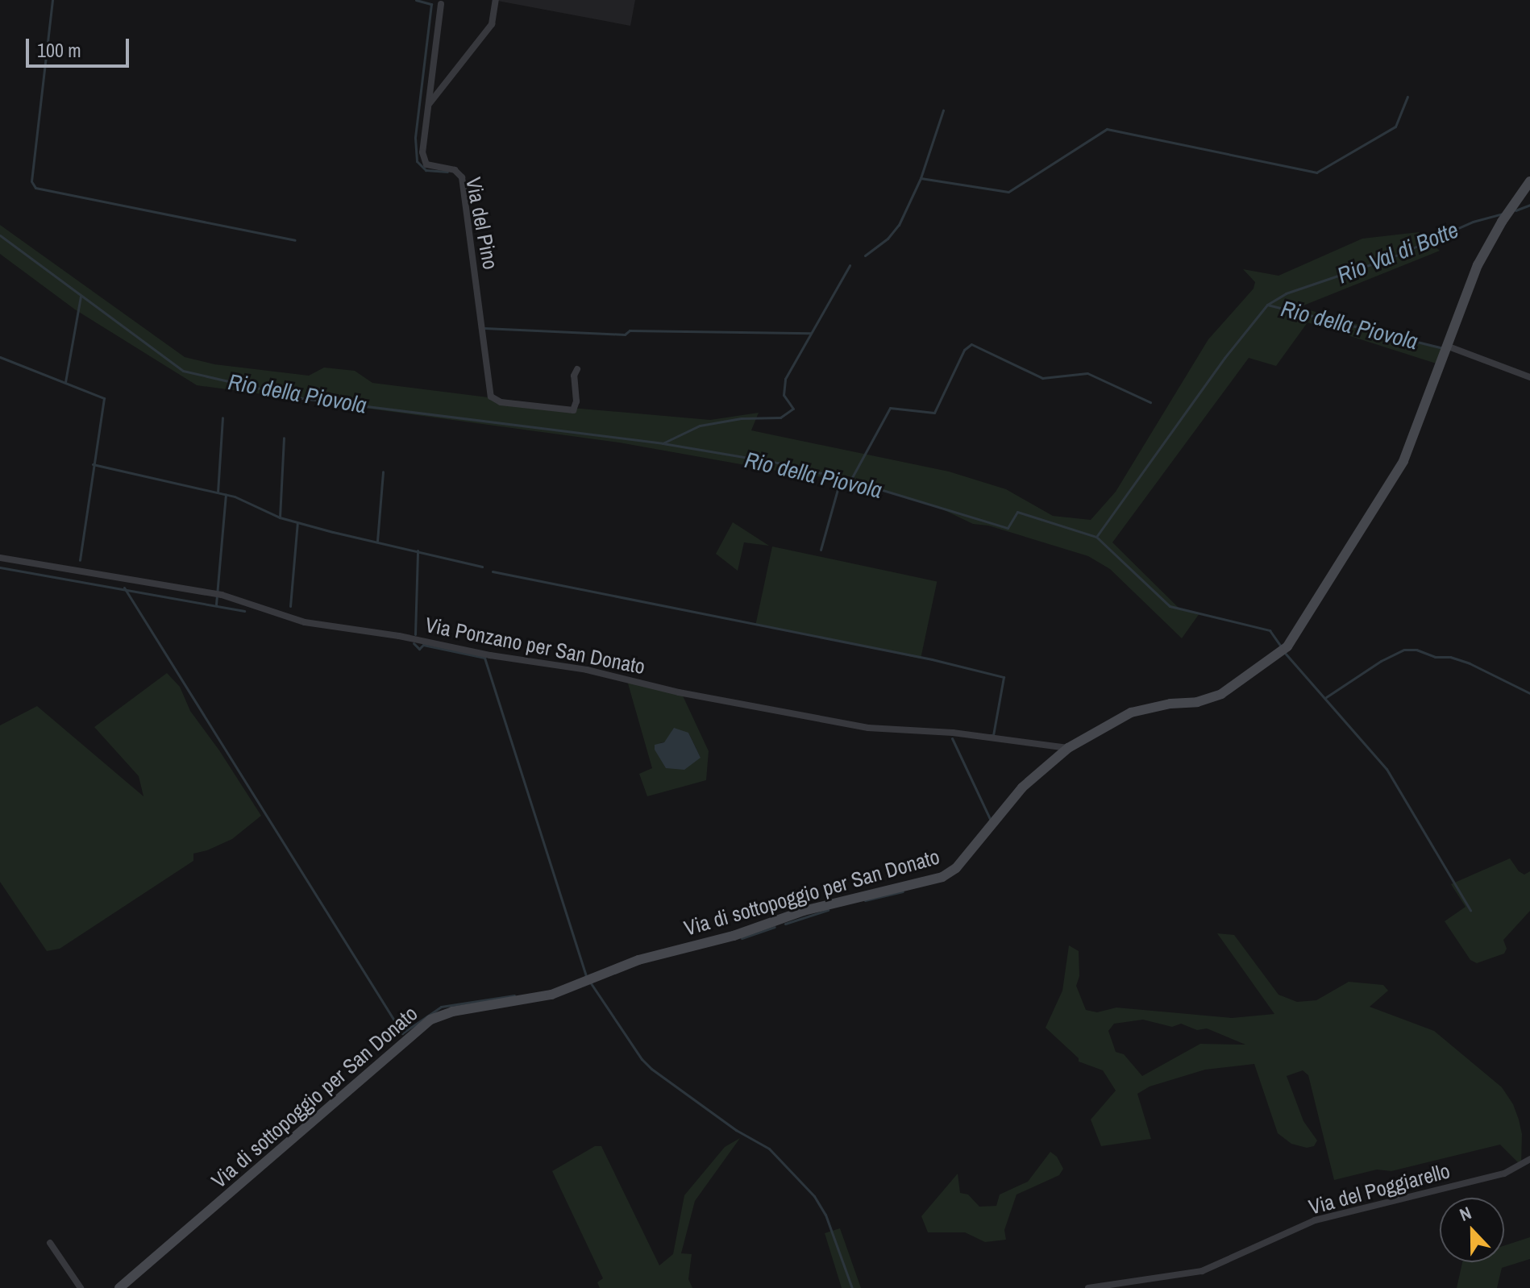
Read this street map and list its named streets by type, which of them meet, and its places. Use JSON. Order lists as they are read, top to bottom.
{
  "streets": {
    "street": [
      "Via del Pino",
      "Via Ponzano per San Donato",
      "Via di sottopoggio per San Donato",
      "Via del Poggiarello"
    ]
  },
  "crossings": [
    ["Via Ponzano per San Donato", "Via di sottopoggio per San Donato"]
  ],
  "water": ["Rio Val di Botte", "Rio della Piovola"],
  "scale_bar": "100 m",
  "north": "top"
}
